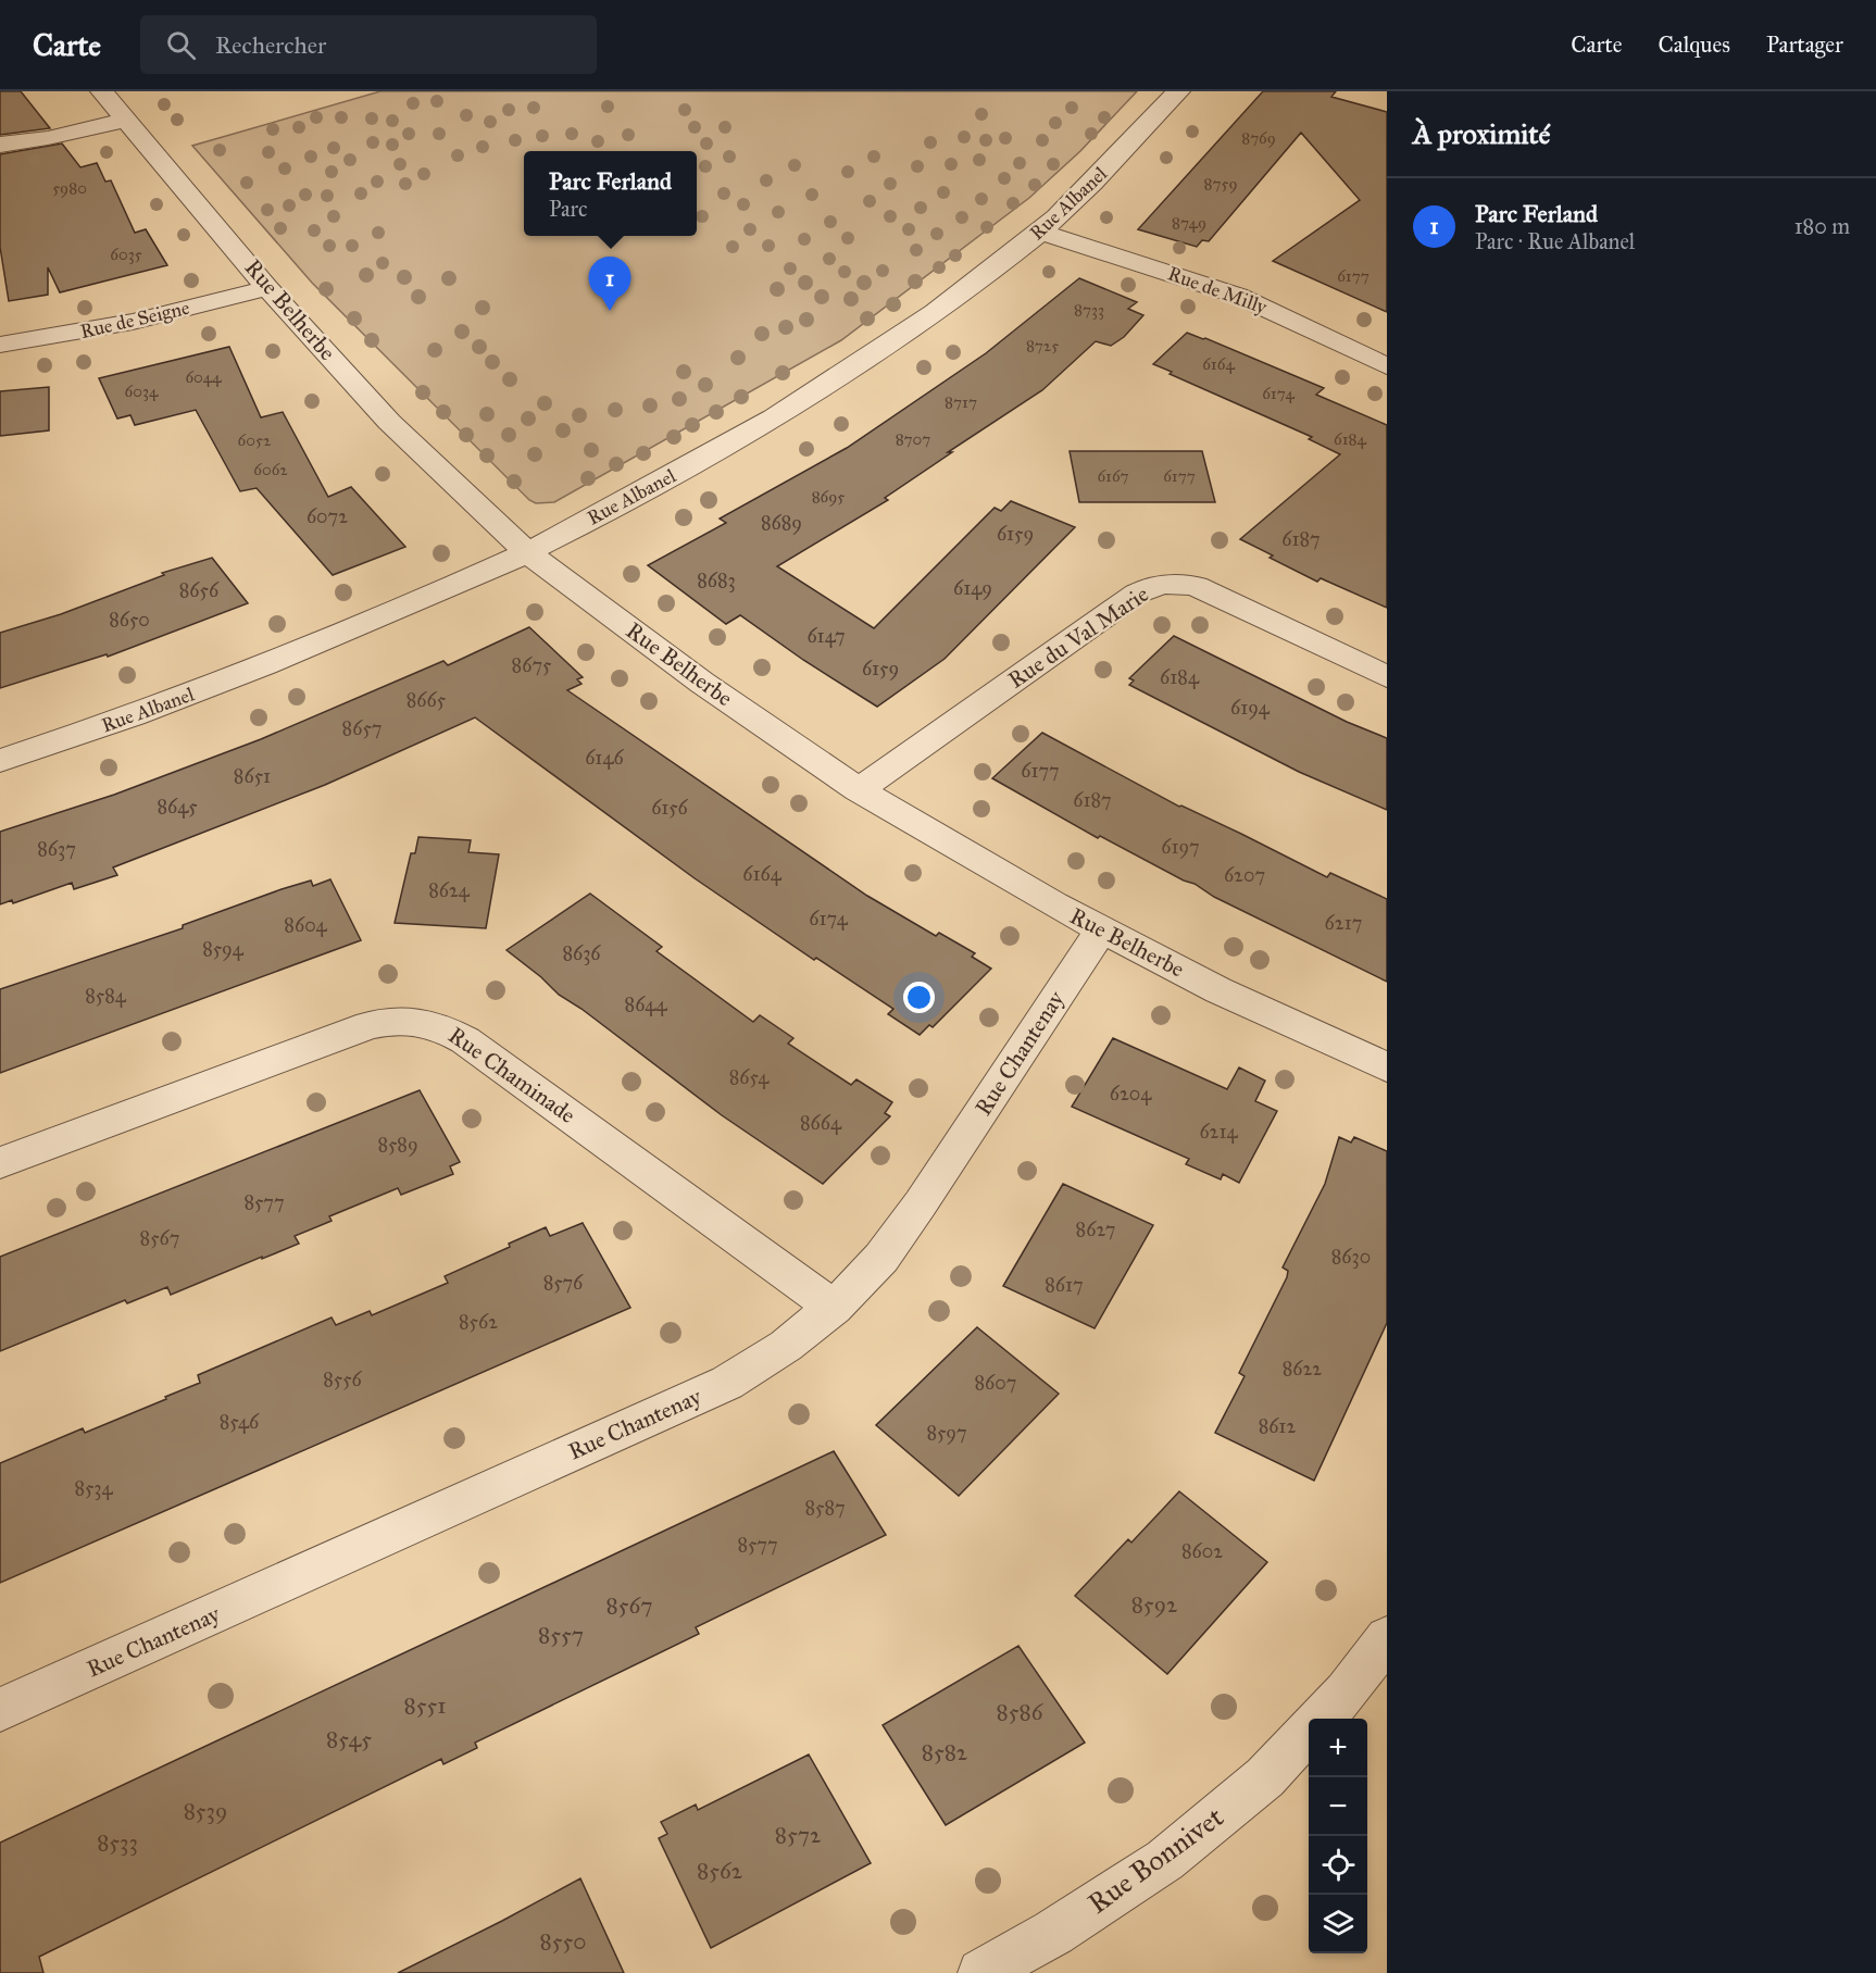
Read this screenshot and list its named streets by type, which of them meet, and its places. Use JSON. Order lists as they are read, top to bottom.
{
  "streets": {
    "street": [
      "Rue Albanel",
      "Rue de Milly",
      "Rue Belherbe",
      "Rue de Seigne",
      "Rue du Val Marie",
      "Rue Chantenay",
      "Rue Chaminade",
      "Rue Bonnivet"
    ]
  },
  "crossings": [
    ["Rue Albanel", "Rue de Milly"],
    ["Rue Albanel", "Rue Belherbe"],
    ["Rue Belherbe", "Rue de Seigne"],
    ["Rue Belherbe", "Rue du Val Marie"],
    ["Rue Belherbe", "Rue Chantenay"],
    ["Rue Chantenay", "Rue Chaminade"]
  ],
  "house_numbers": [
    "8769",
    "8759",
    "5980",
    "8749",
    "6035",
    "6177",
    "8733",
    "8725",
    "6164",
    "6044",
    "6034",
    "6174",
    "8717",
    "8707",
    "6184",
    "6052",
    "6062",
    "6167",
    "6177",
    "8695",
    "6072",
    "8689",
    "6159",
    "6187",
    "8683",
    "6149",
    "8656",
    "8650",
    "6147",
    "8675",
    "6159",
    "6184",
    "8665",
    "6194",
    "8657",
    "6146",
    "6177",
    "8651",
    "6187",
    "8645",
    "6156",
    "6197",
    "8637",
    "6164",
    "6207",
    "8624",
    "6174",
    "6217",
    "8604",
    "8594",
    "8636",
    "8584",
    "8644",
    "8654",
    "6204",
    "8664",
    "6214",
    "8589",
    "8577",
    "8627",
    "8567",
    "8630",
    "8576",
    "8617",
    "8562",
    "8622",
    "8556",
    "8607",
    "8546",
    "8612",
    "8597",
    "8534",
    "8587",
    "8577",
    "8602",
    "8592",
    "8567",
    "8557",
    "8551",
    "8586",
    "8545",
    "8582",
    "8539",
    "8572",
    "8533",
    "8562",
    "8550"
  ],
  "page": {
    "header": "Carte",
    "search": "Rechercher",
    "nav": ["Carte", "Calques", "Partager"],
    "heading": "À proximité",
    "popup": ["Parc Ferland", "Parc"],
    "list": [
      {
        "mark": "1",
        "name": "Parc Ferland",
        "note": "Parc · Rue Albanel",
        "value": "180 m"
      }
    ],
    "pins": "1",
    "map_buttons": ["+", "−"]
  }
}
